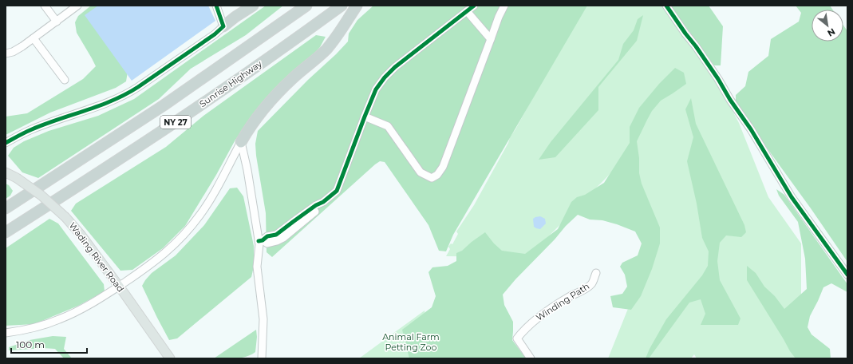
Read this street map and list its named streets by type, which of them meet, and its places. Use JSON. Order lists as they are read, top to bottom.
{
  "streets": {
    "highway": ["Sunrise Highway", "NY 27"],
    "main road": ["Wading River Road"],
    "street": ["Winding Path"]
  },
  "parks": ["Animal Farm Petting Zoo"],
  "scale_bar": "100 m",
  "north": "bottom right"
}
